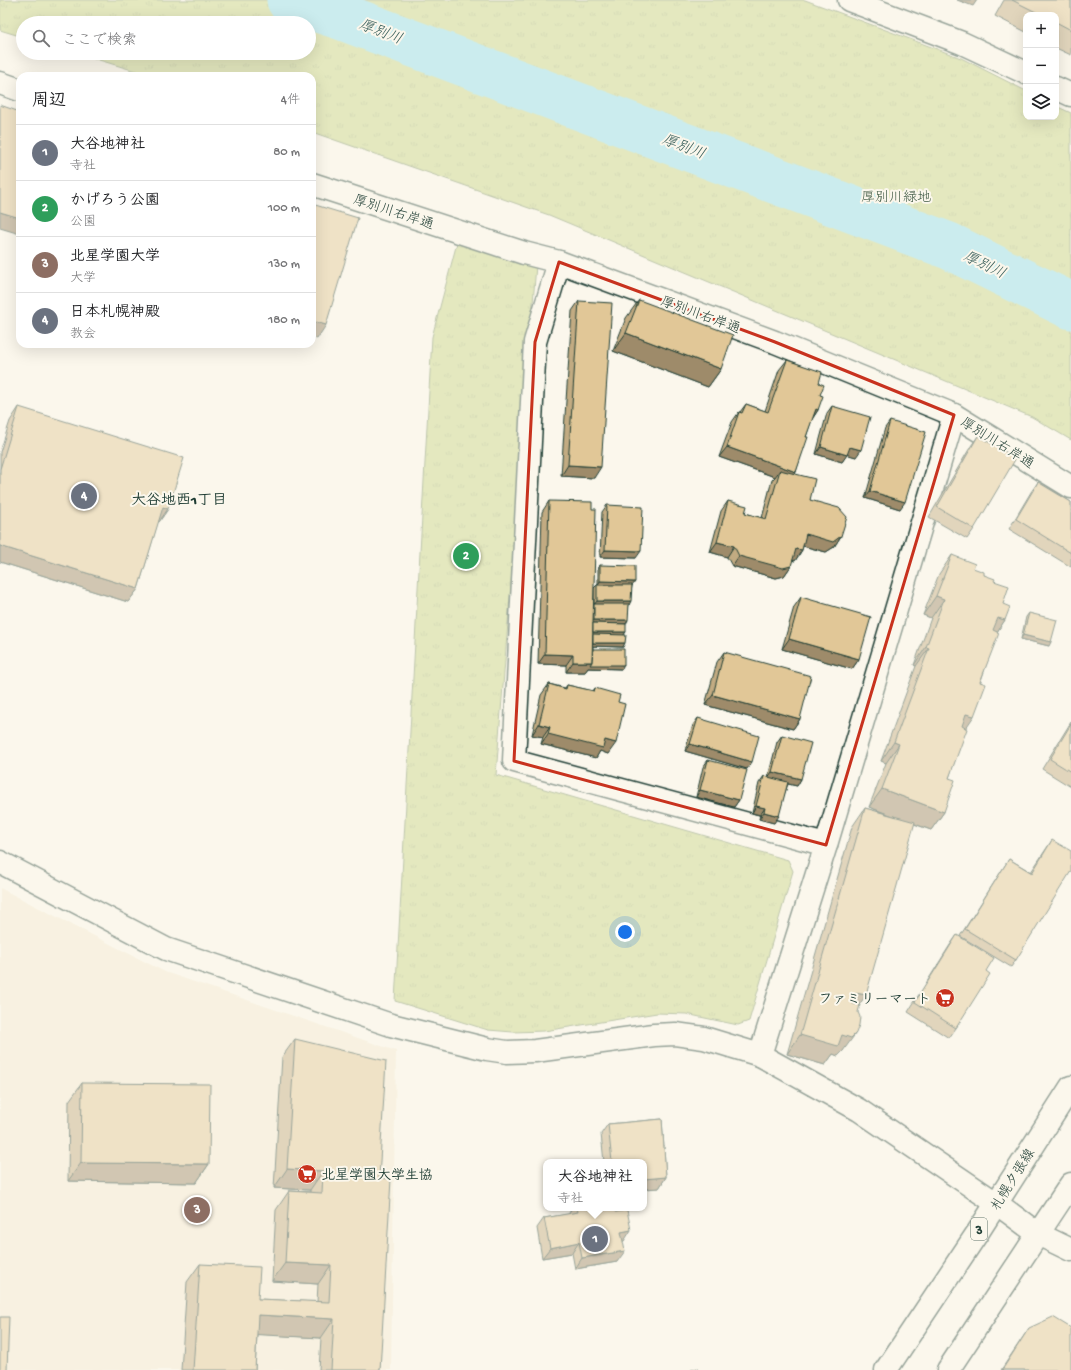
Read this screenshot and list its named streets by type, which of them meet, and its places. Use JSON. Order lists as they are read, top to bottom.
{
  "streets": {
    "street": ["厚別川右岸通", "札幌夕張線", "3"]
  },
  "districts": ["大谷地西1丁目"],
  "water": ["厚別川"],
  "parks": ["厚別川緑地"],
  "places": {
    "supermarket": ["ファミリーマート", "北星学園大学生協"]
  },
  "page": {
    "map_buttons": ["+", "−"],
    "search": "ここで検索",
    "heading": ["周辺", "4件"],
    "list": [
      {
        "mark": "1",
        "name": "大谷地神社",
        "note": "寺社",
        "value": "80 m"
      },
      {
        "mark": "2",
        "name": "かげろう公園",
        "note": "公園",
        "value": "100 m"
      },
      {
        "mark": "3",
        "name": "北星学園大学",
        "note": "大学",
        "value": "130 m"
      },
      {
        "mark": "4",
        "name": "日本札幌神殿",
        "note": "教会",
        "value": "180 m"
      }
    ],
    "pins": [
      "4",
      "2",
      "3",
      "1"
    ],
    "popup": ["大谷地神社", "寺社"]
  }
}
